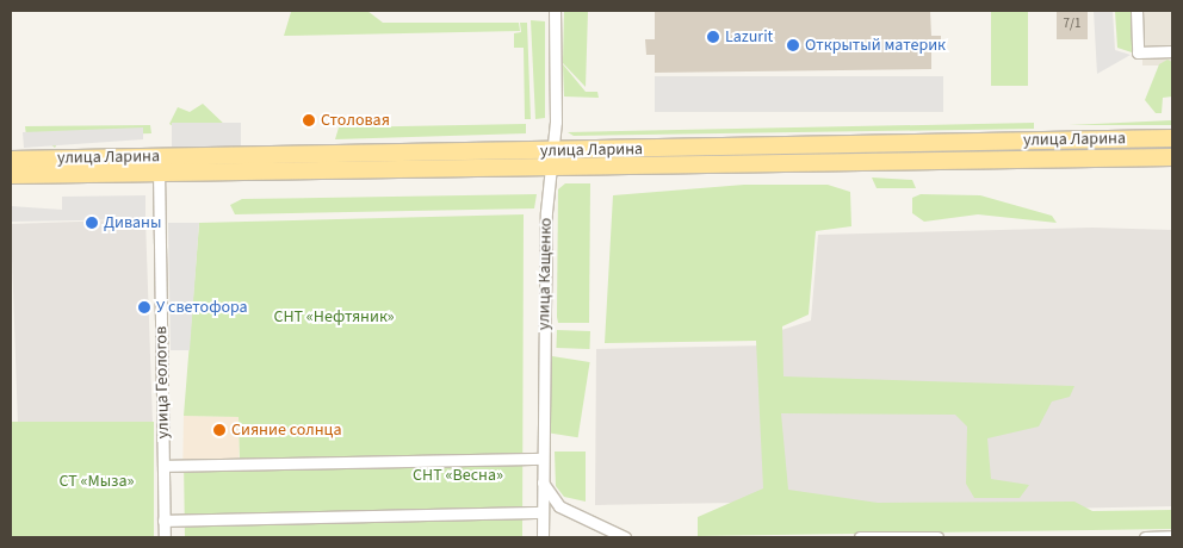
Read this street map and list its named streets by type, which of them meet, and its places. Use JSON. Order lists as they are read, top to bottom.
{
  "streets": {
    "main road": ["улица Ларина"],
    "street": ["улица Кащенко", "улица Геологов"]
  },
  "crossings": [
    ["улица Ларина", "улица Кащенко"],
    ["улица Ларина", "улица Геологов"]
  ],
  "parks": ["СНТ «Нефтяник»", "СНТ «Весна»", "СТ «Мыза»"],
  "places": [
    "Lazurit",
    "Открытый материк",
    "Столовая",
    "Диваны",
    "У светофора",
    "Сияние солнца"
  ],
  "house_numbers": ["7/1"]
}
